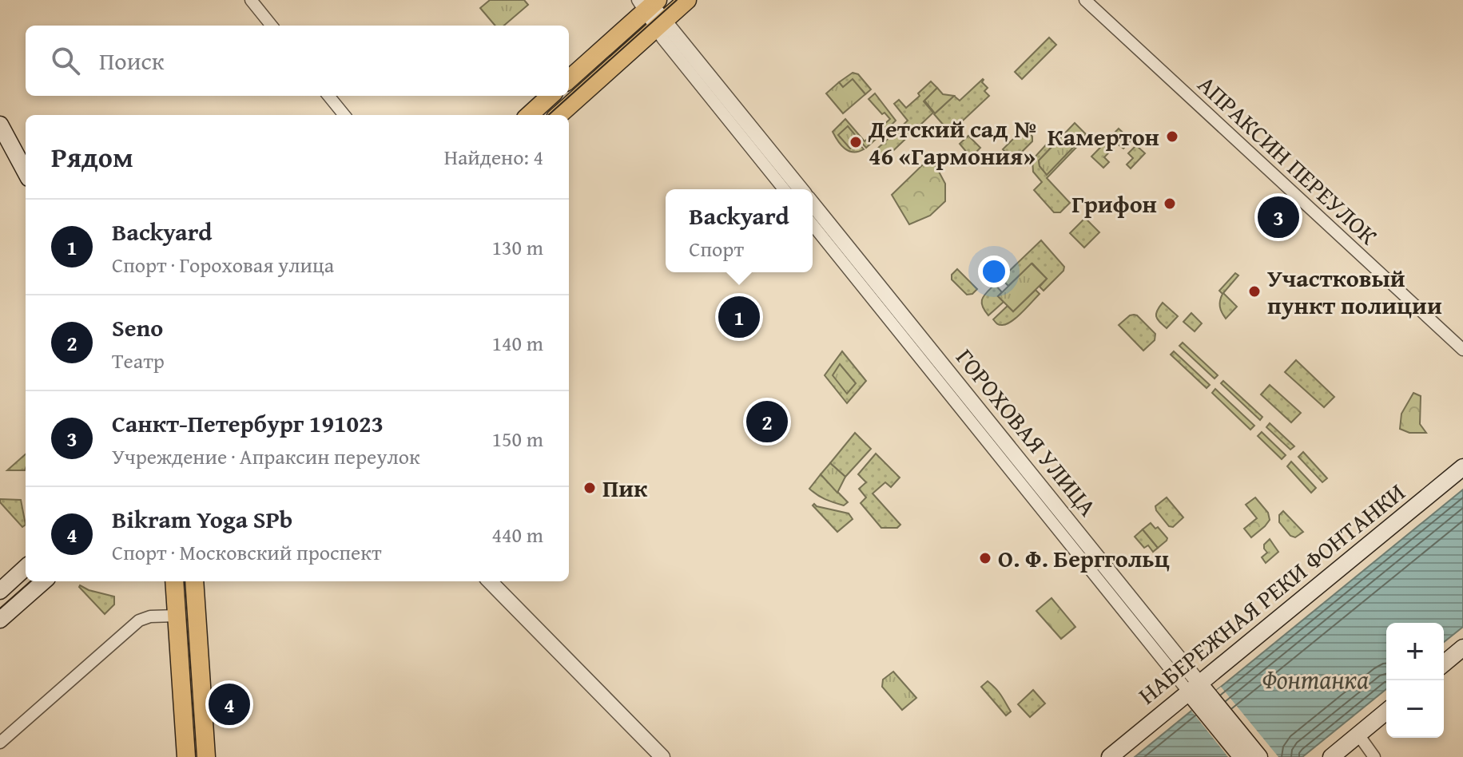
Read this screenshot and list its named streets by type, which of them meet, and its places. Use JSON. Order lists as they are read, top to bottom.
{
  "streets": {
    "main road": ["НАБЕРЕЖНАЯ РЕКИ ФОНТАНКИ"],
    "street": ["АПРАКСИН ПЕРЕУЛОК", "ГОРОХОВАЯ УЛИЦА"]
  },
  "crossings": [
    ["ГОРОХОВАЯ УЛИЦА", "НАБЕРЕЖНАЯ РЕКИ ФОНТАНКИ"]
  ],
  "water": ["Фонтанка"],
  "places": [
    "Камертон",
    "Детский сад № 46 «Гармония»",
    "Грифон",
    "Участковый пункт полиции",
    "Пик",
    "О. Ф. Берггольц"
  ],
  "page": {
    "search": "Поиск",
    "heading": ["Рядом", "Найдено: 4"],
    "popup": ["Backyard", "Спорт"],
    "pins": [
      "3",
      "1",
      "2",
      "4"
    ],
    "list": [
      {
        "mark": "1",
        "name": "Backyard",
        "note": "Спорт · Гороховая улица",
        "value": "130 m"
      },
      {
        "mark": "2",
        "name": "Seno",
        "note": "Театр",
        "value": "140 m"
      },
      {
        "mark": "3",
        "name": "Санкт-Петербург 191023",
        "note": "Учреждение · Апраксин переулок",
        "value": "150 m"
      },
      {
        "mark": "4",
        "name": "Bikram Yoga SPb",
        "note": "Спорт · Московский проспект",
        "value": "440 m"
      }
    ],
    "map_buttons": ["+", "−"]
  }
}
